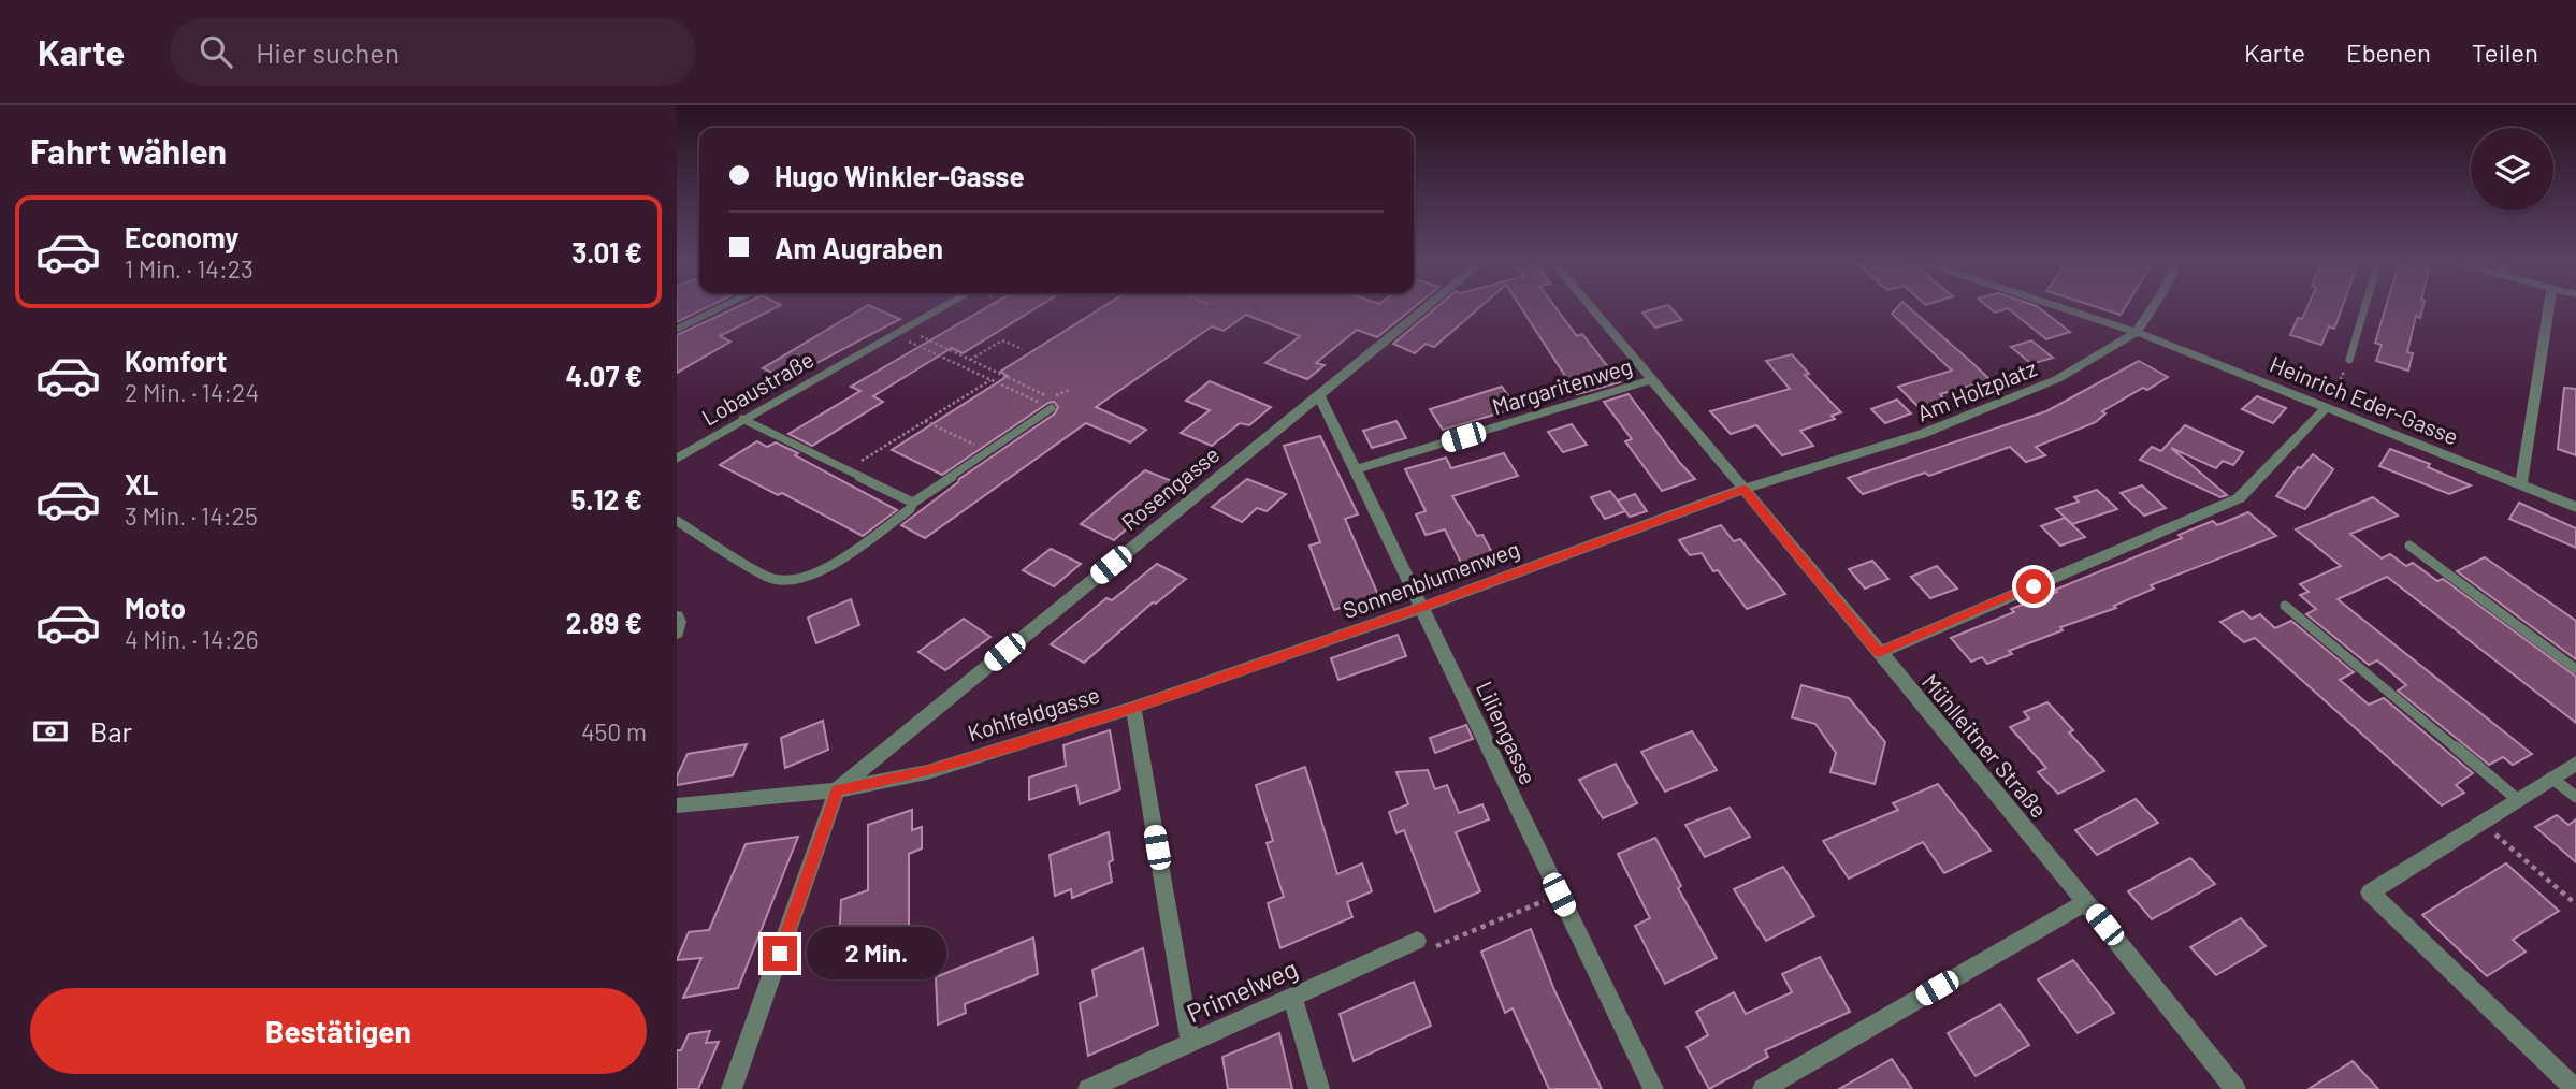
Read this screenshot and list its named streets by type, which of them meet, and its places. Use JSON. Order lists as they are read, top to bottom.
{
  "streets": {
    "street": [
      "Margaritenweg",
      "Lobaustraße",
      "Am Holzplatz",
      "Heinrich Eder-Gasse",
      "Rosengasse",
      "Sonnenblumenweg",
      "Kohlfeldgasse",
      "Liliengasse",
      "Mühlleitner Straße",
      "Primelweg"
    ]
  },
  "crossings": [
    ["Margaritenweg", "Liliengasse"],
    ["Margaritenweg", "Mühlleitner Straße"],
    ["Am Holzplatz", "Heinrich Eder-Gasse"],
    ["Am Holzplatz", "Sonnenblumenweg"],
    ["Am Holzplatz", "Mühlleitner Straße"],
    ["Rosengasse", "Kohlfeldgasse"],
    ["Rosengasse", "Liliengasse"],
    ["Sonnenblumenweg", "Kohlfeldgasse"],
    ["Sonnenblumenweg", "Liliengasse"],
    ["Sonnenblumenweg", "Mühlleitner Straße"],
    ["Kohlfeldgasse", "Primelweg"]
  ],
  "page": {
    "header": "Karte",
    "search": "Hier suchen",
    "nav": ["Karte", "Ebenen", "Teilen"],
    "heading": "Fahrt wählen",
    "banner": ["Hugo Winkler-Gasse", "Am Augraben"],
    "list": [
      {
        "name": "Economy",
        "note": "1 Min. · 14:23",
        "value": "3.01 €"
      },
      {
        "name": "Komfort",
        "note": "2 Min. · 14:24",
        "value": "4.07 €"
      },
      {
        "name": "XL",
        "note": "3 Min. · 14:25",
        "value": "5.12 €"
      },
      {
        "name": "Moto",
        "note": "4 Min. · 14:26",
        "value": "2.89 €"
      }
    ],
    "pay": ["Bar", "450 m"],
    "bubble": "2 Min.",
    "buttons": "Bestätigen"
  }
}
